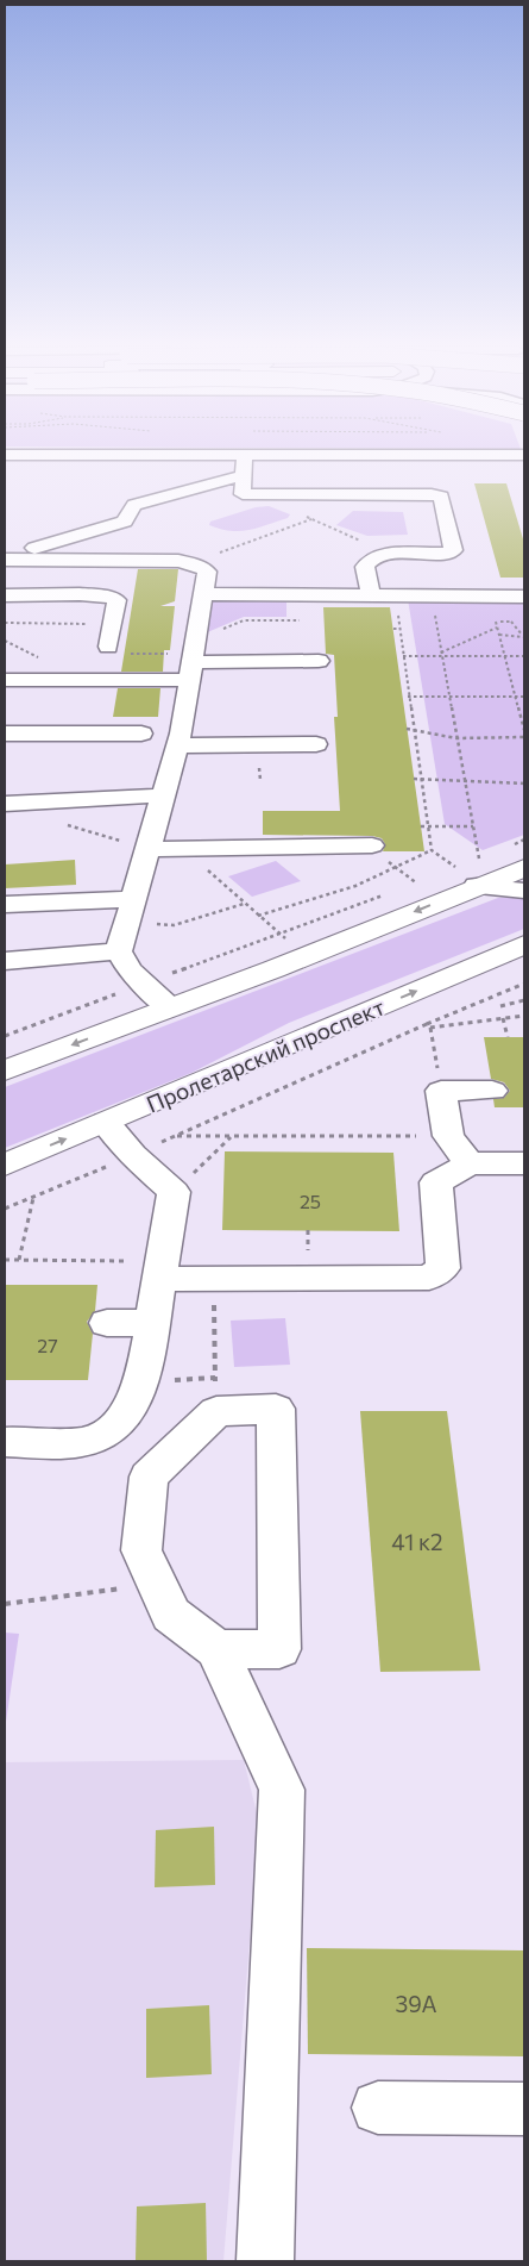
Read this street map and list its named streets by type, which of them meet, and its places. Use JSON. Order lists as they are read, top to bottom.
{
  "streets": {
    "main road": ["Пролетарский проспект"]
  },
  "house_numbers": [
    "25",
    "27",
    "41 к2",
    "39А"
  ]
}
